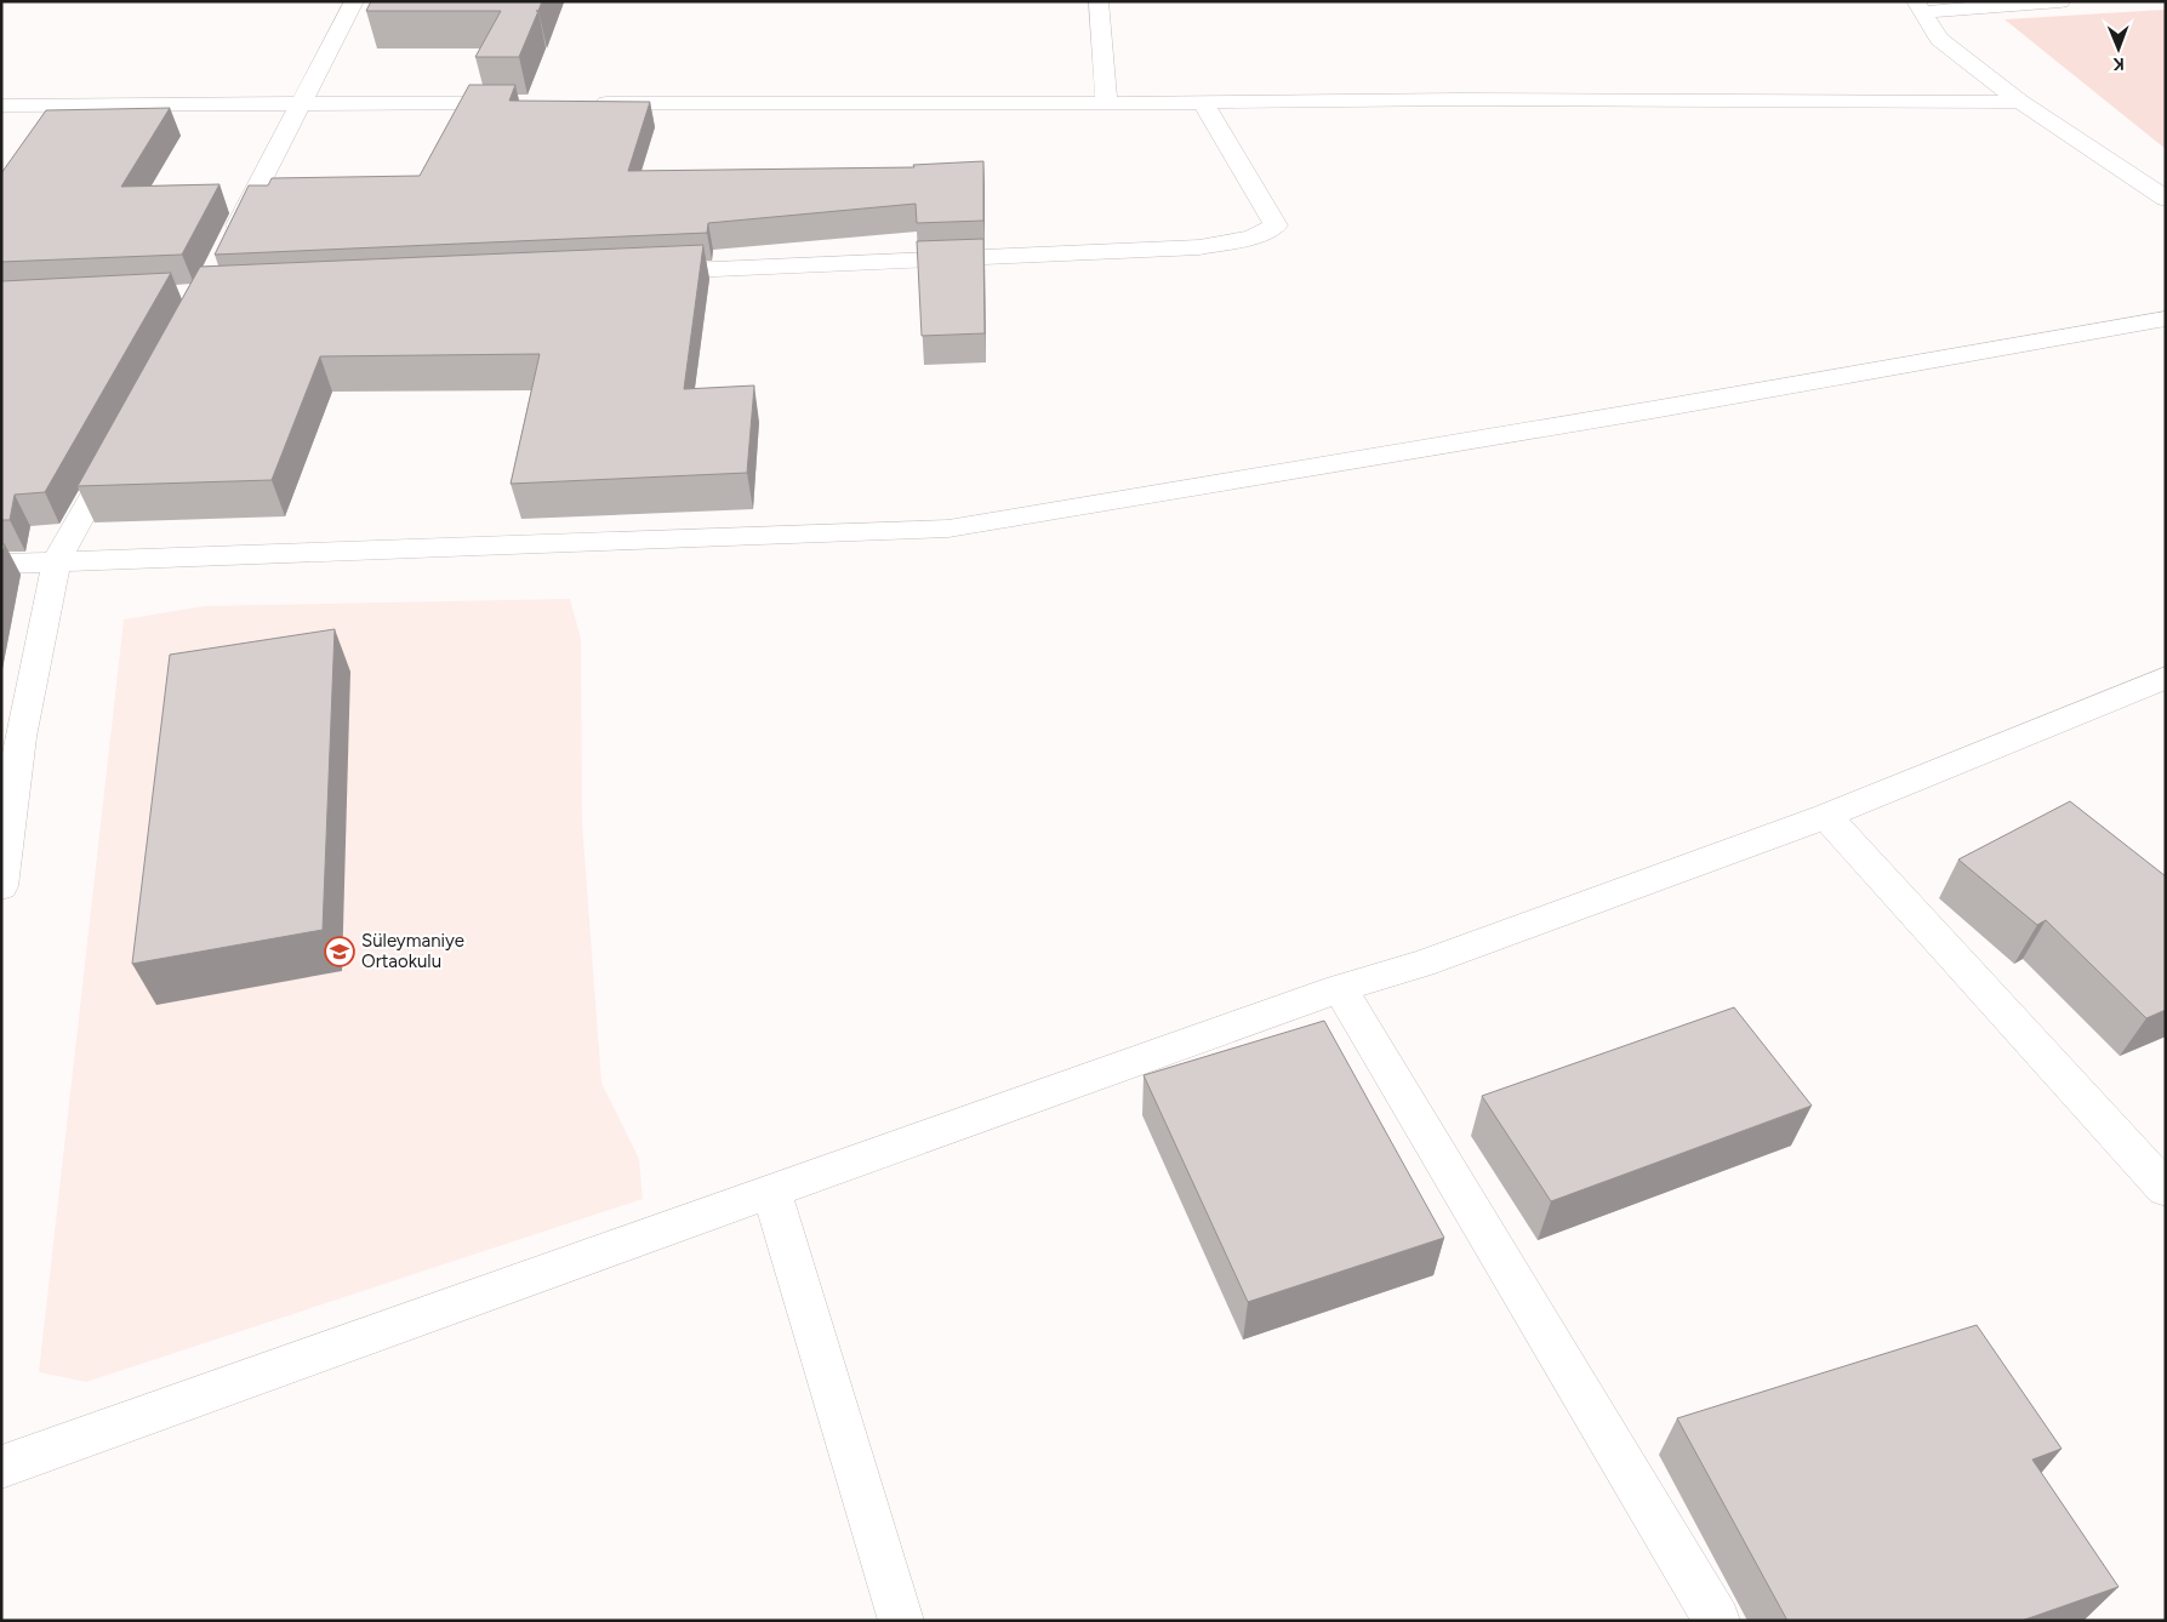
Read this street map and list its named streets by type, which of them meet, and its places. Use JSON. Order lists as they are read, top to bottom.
{
  "places": {
    "school or university": ["Süleymaniye Ortaokulu"]
  },
  "north": "bottom"
}
